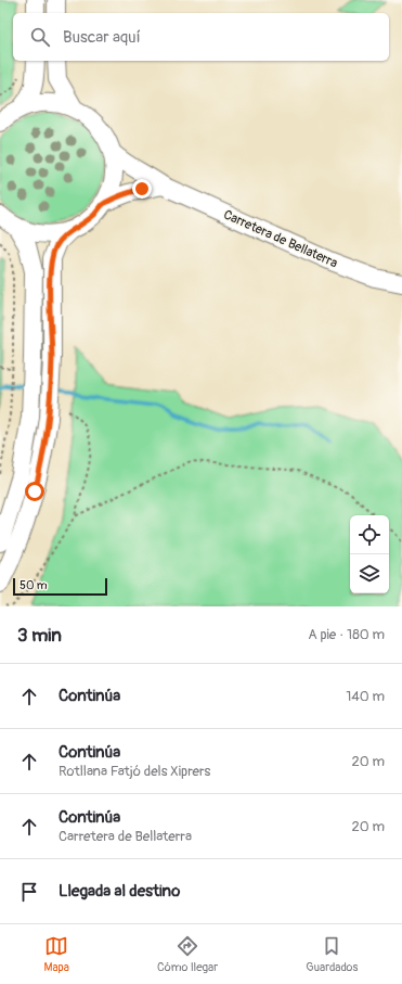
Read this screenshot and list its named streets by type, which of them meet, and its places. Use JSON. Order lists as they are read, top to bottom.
{
  "streets": {
    "main road": ["Carretera de Bellaterra"]
  },
  "scale_bar": "50 m",
  "page": {
    "search": "Buscar aquí",
    "scale": "50 m",
    "heading": ["3 min", "A pie · 180 m"],
    "list": [
      ["Continúa", "140 m"],
      ["Continúa", "Rotllana Fatjó dels Xiprers", "20 m"],
      ["Continúa", "Carretera de Bellaterra", "20 m"],
      "Llegada al destino"
    ],
    "nav": ["Mapa", "Cómo llegar", "Guardados"]
  }
}
